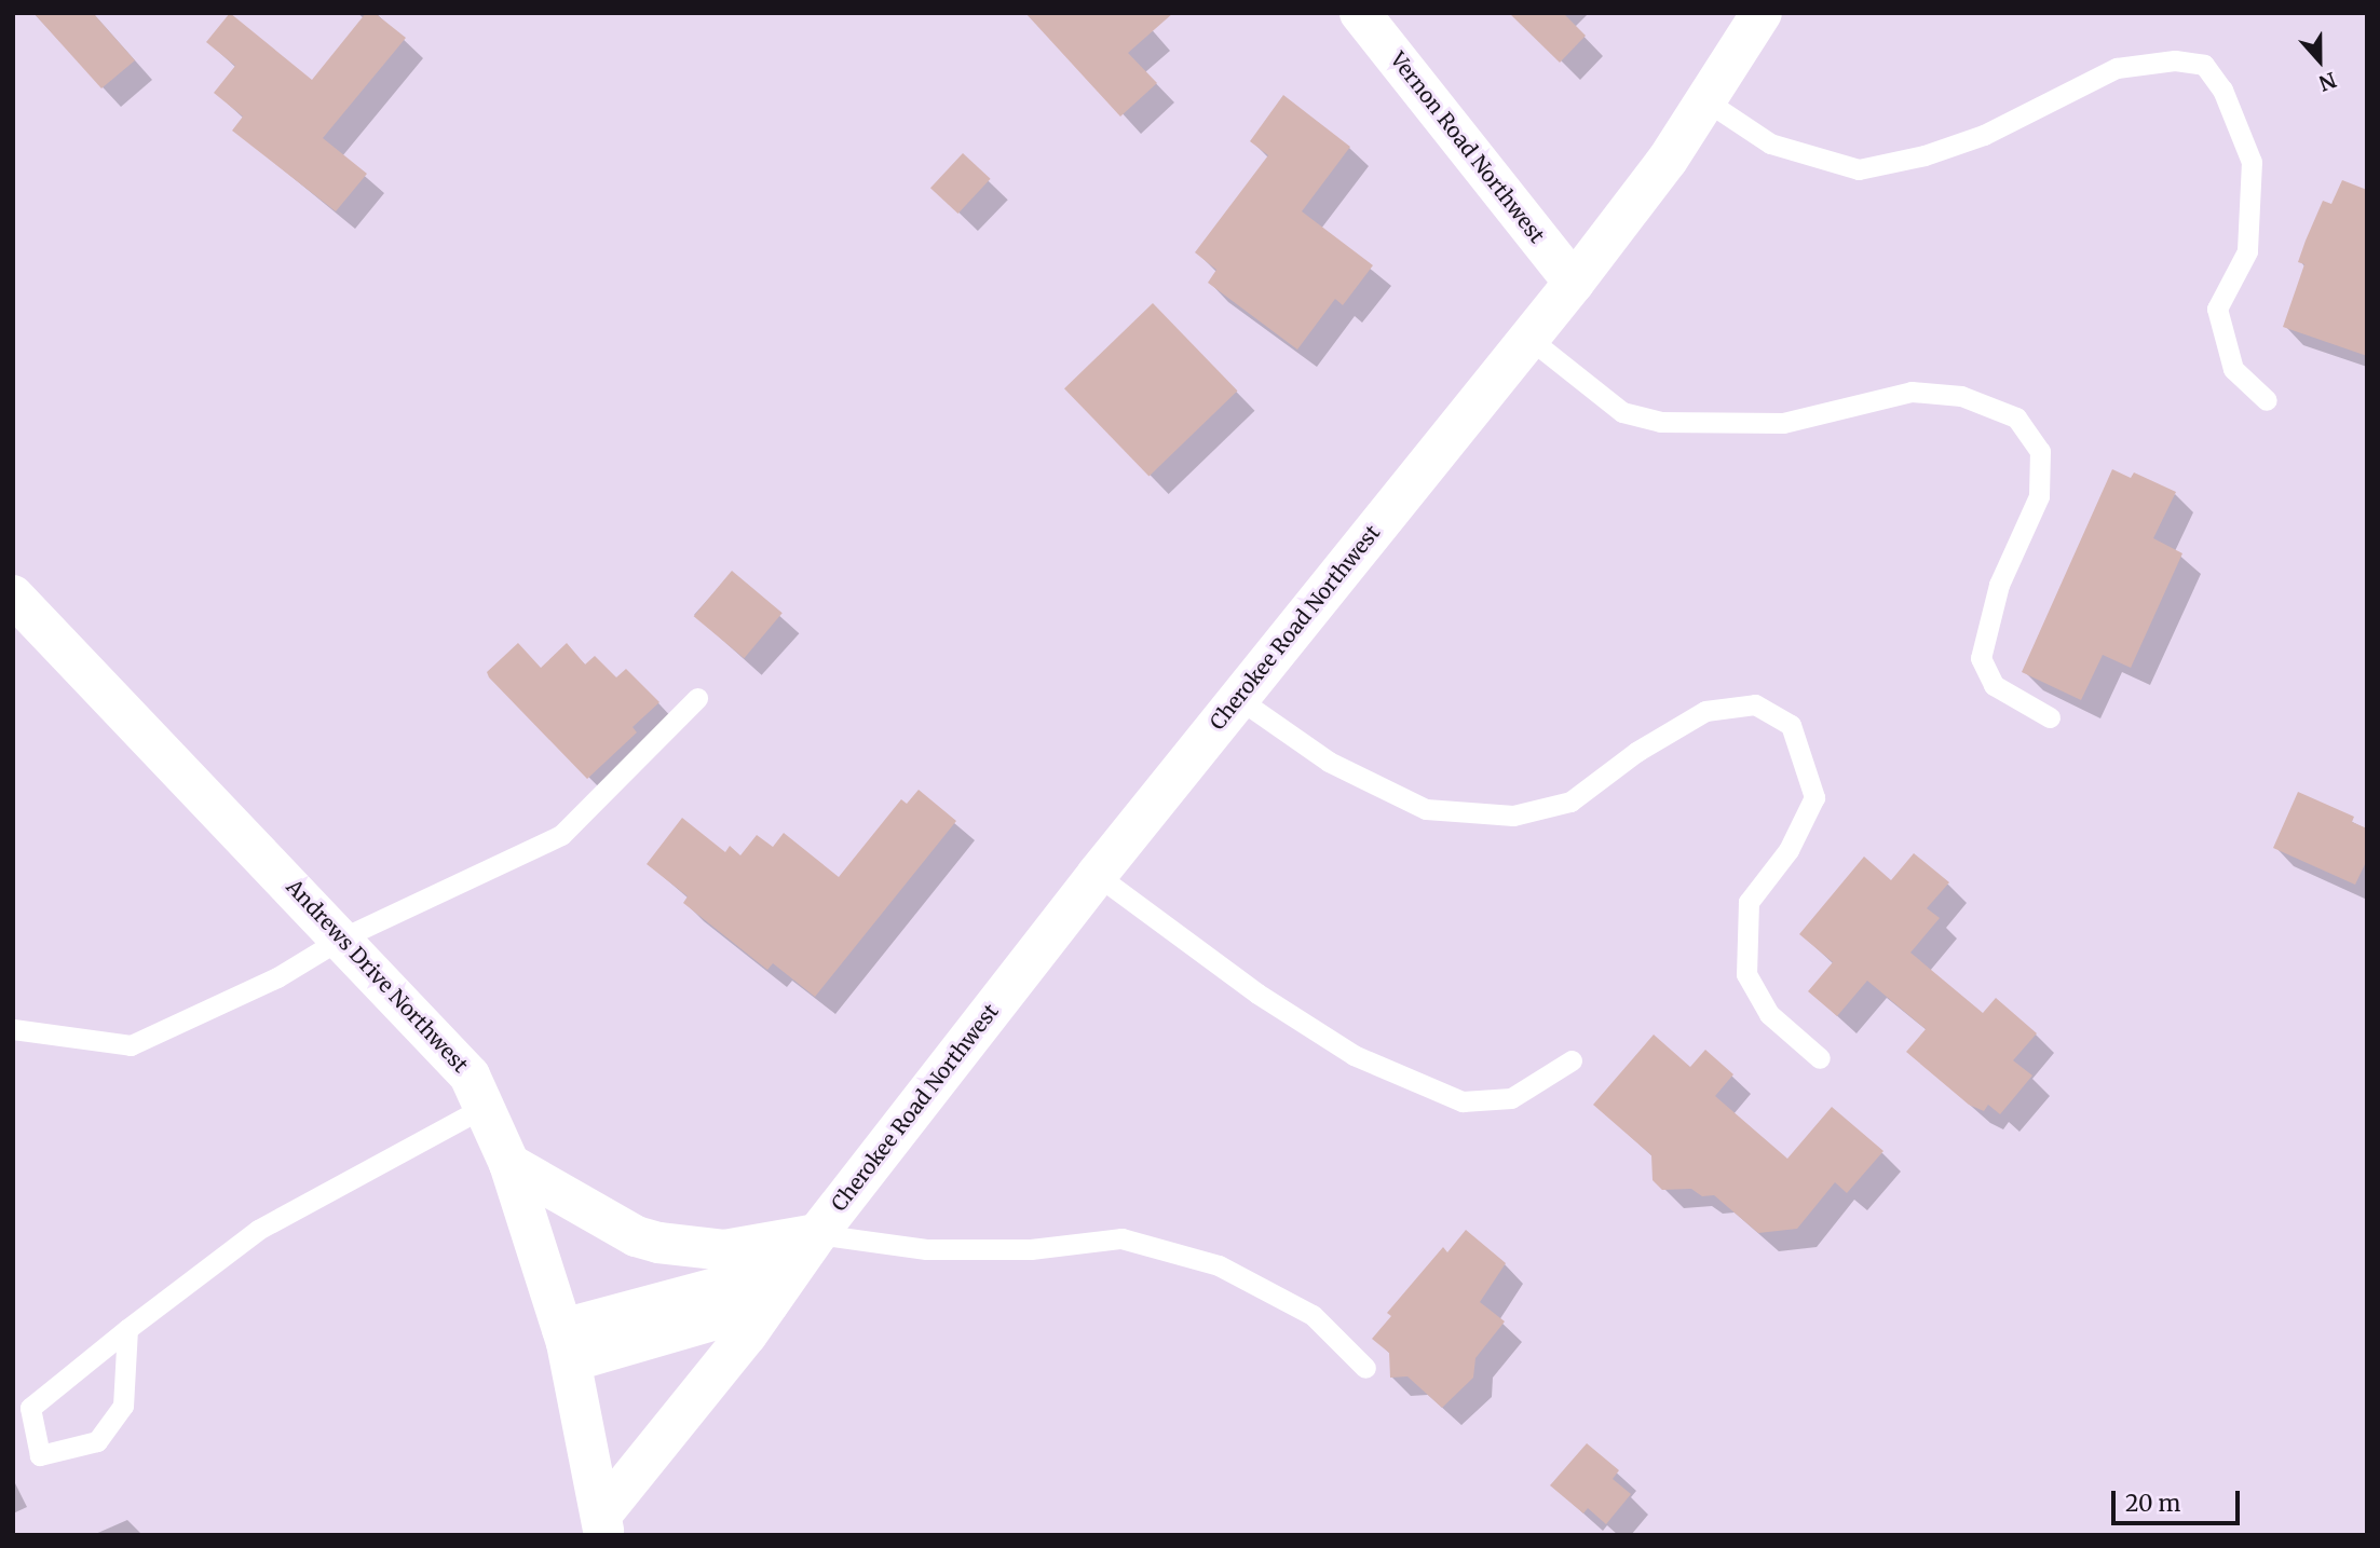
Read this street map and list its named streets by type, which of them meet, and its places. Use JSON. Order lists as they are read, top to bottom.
{
  "streets": {
    "street": ["Vernon Road Northwest", "Cherokee Road Northwest", "Andrews Drive Northwest"]
  },
  "crossings": [
    ["Vernon Road Northwest", "Cherokee Road Northwest"],
    ["Cherokee Road Northwest", "Andrews Drive Northwest"]
  ],
  "scale_bar": "20 m",
  "north": "bottom"
}
